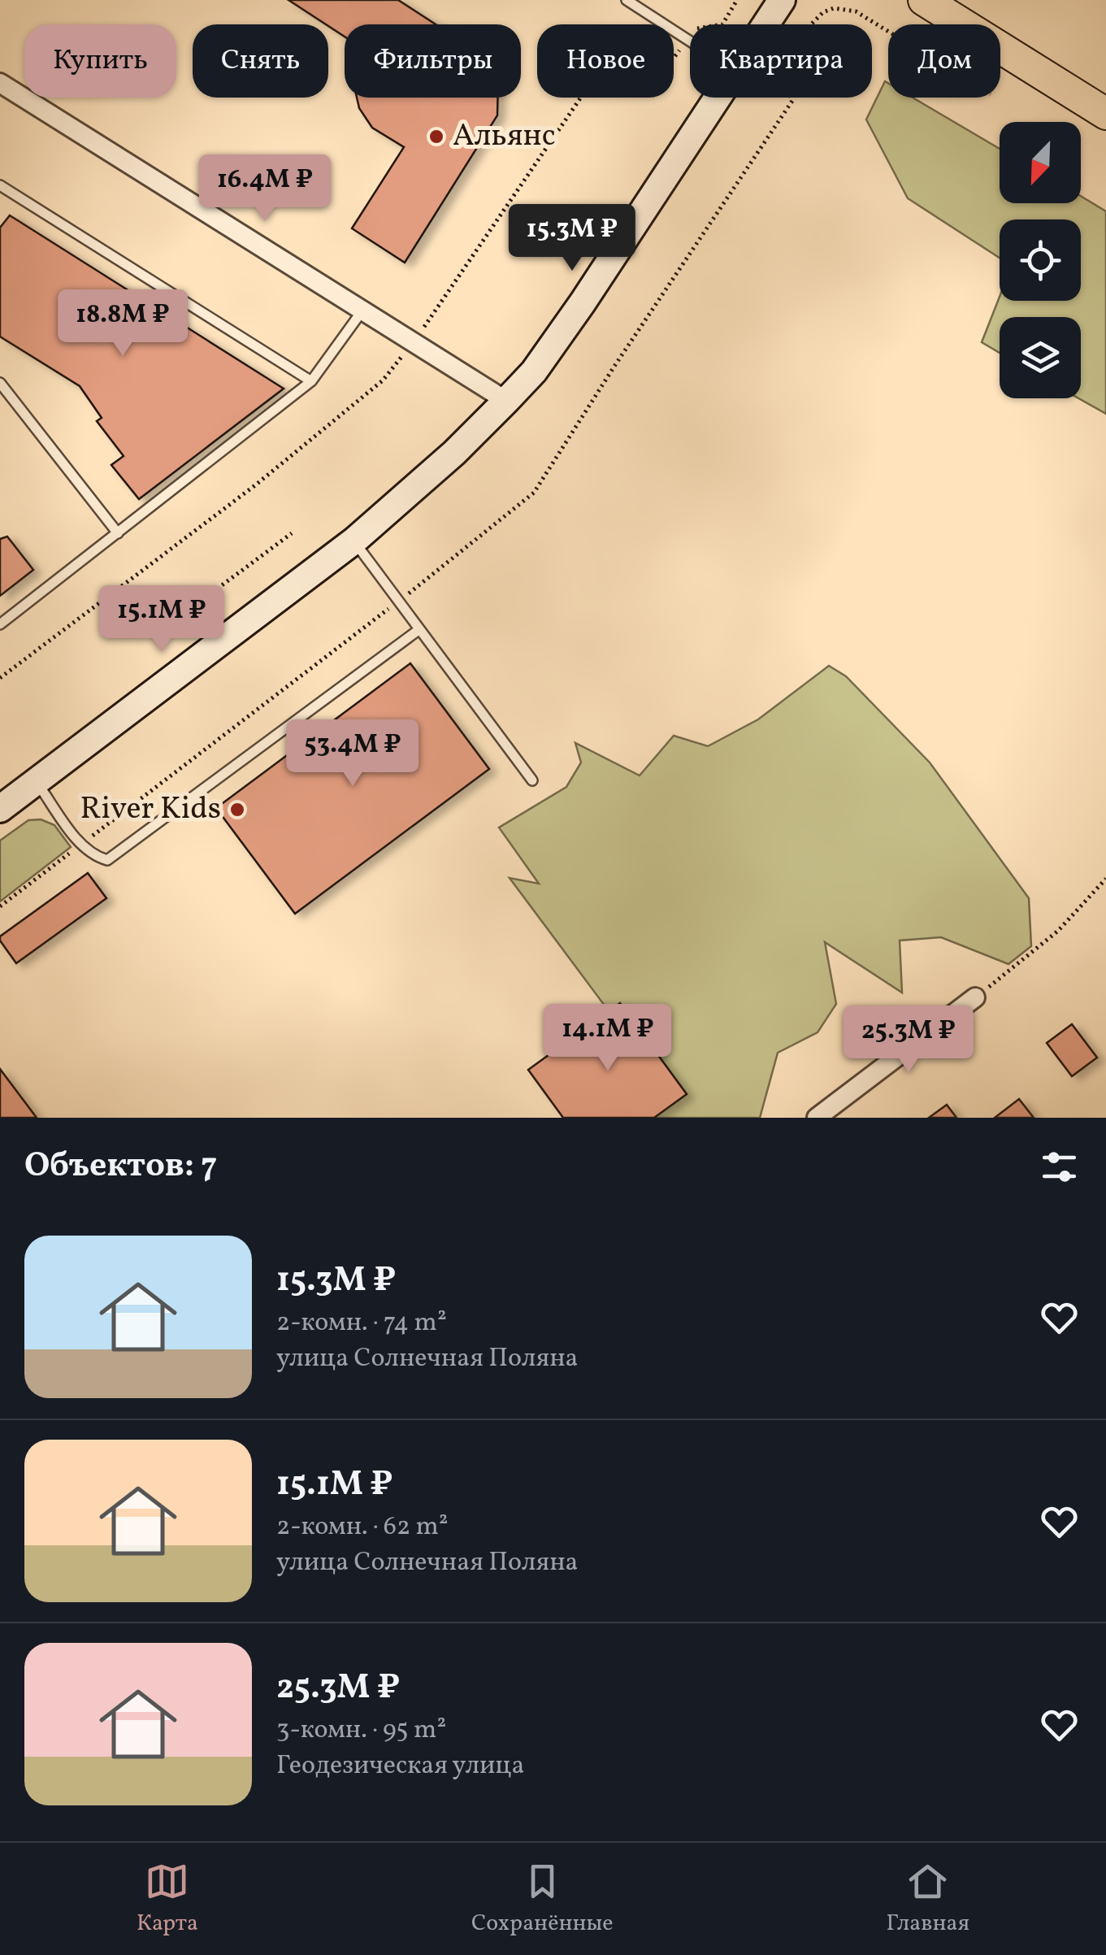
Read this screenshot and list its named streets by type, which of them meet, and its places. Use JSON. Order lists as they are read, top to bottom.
{
  "places": ["Альянс", "River Kids"],
  "north": "bottom left",
  "page": {
    "chip": [
      "Купить",
      "Снять",
      "Фильтры",
      "Новое",
      "Квартира",
      "Дом"
    ],
    "price": [
      "16.4M ₽",
      "15.3M ₽",
      "18.8M ₽",
      "15.1M ₽",
      "53.4M ₽",
      "14.1M ₽",
      "25.3M ₽"
    ],
    "heading": "Объектов: 7",
    "list": [
      {
        "name": "15.3M ₽",
        "note": "2-комн. · 74 m² · улица Солнечная Поляна"
      },
      {
        "name": "15.1M ₽",
        "note": "2-комн. · 62 m² · улица Солнечная Поляна"
      },
      {
        "name": "25.3M ₽",
        "note": "3-комн. · 95 m² · Геодезическая улица"
      }
    ],
    "tabs": ["Карта", "Сохранённые", "Главная"]
  }
}
